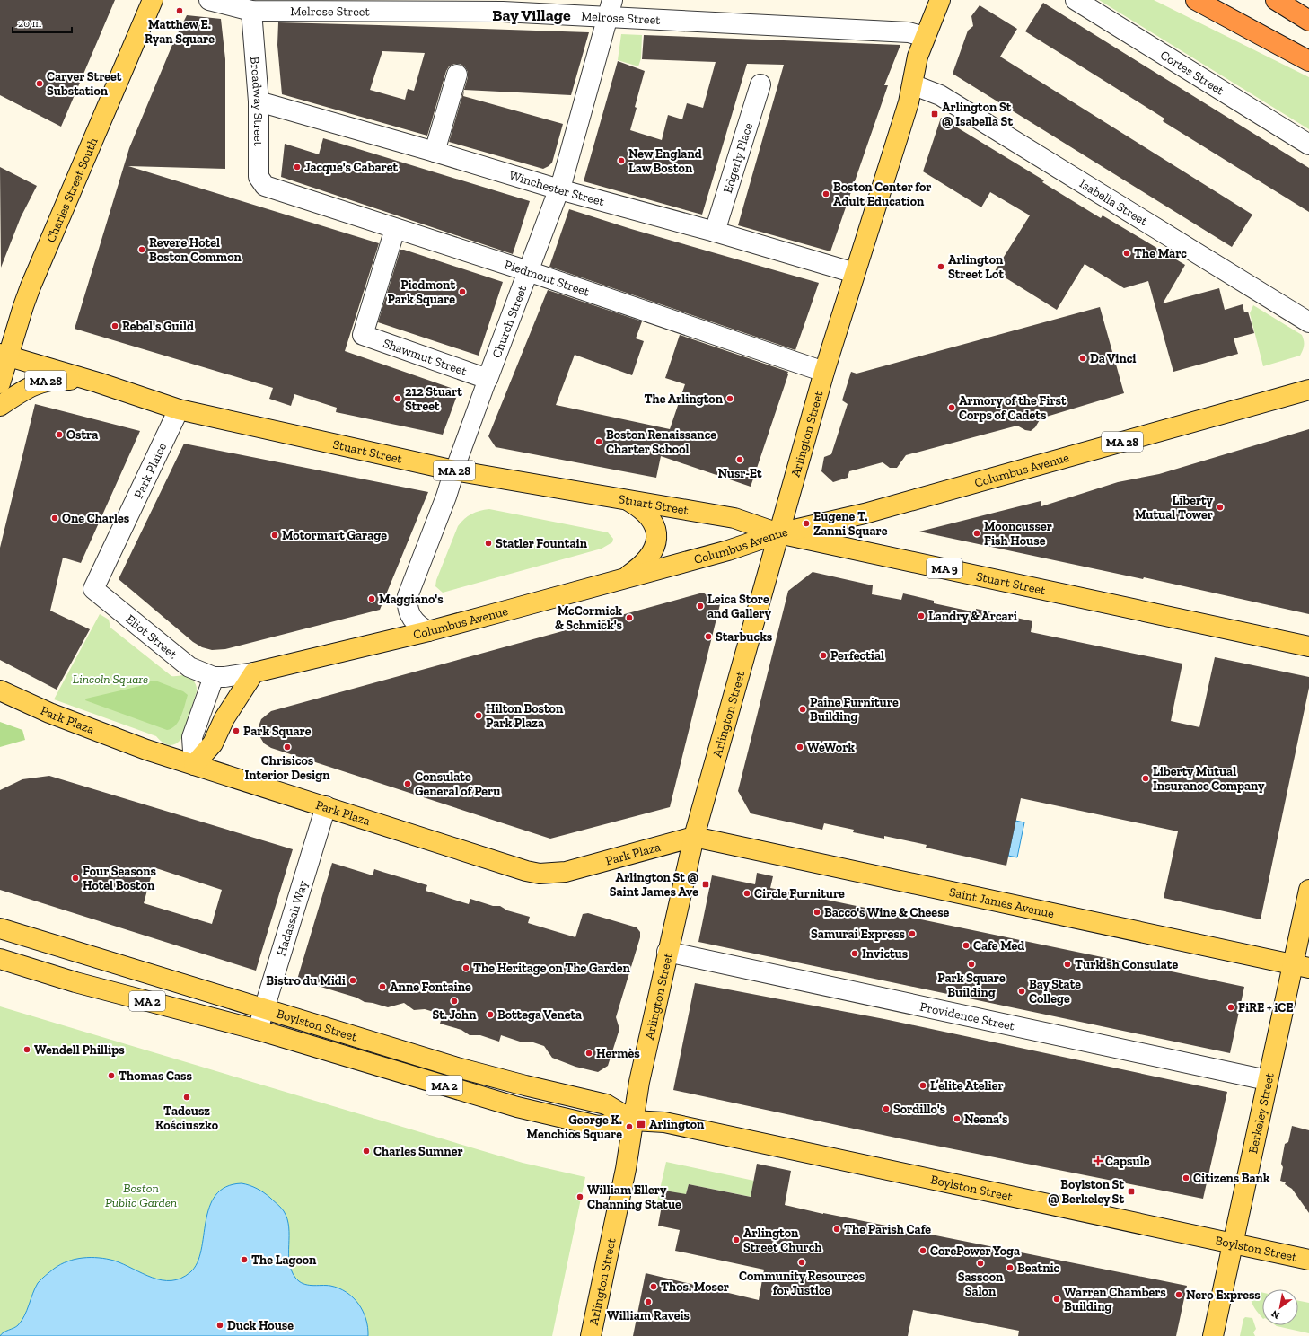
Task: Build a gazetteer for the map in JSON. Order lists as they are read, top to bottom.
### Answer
{
  "streets": {
    "main road": [
      "Charles Street South",
      "MA 28",
      "Arlington Street",
      "Stuart Street",
      "Columbus Avenue",
      "MA 9",
      "Park Plaza",
      "Saint James Avenue",
      "MA 2",
      "Boylston Street",
      "Berkeley Street"
    ],
    "street": [
      "Melrose Street",
      "Cortes Street",
      "Broadway Street",
      "Edgerly Place",
      "Winchester Street",
      "Isabella Street",
      "Piedmont Street",
      "Church Street",
      "Shawmut Street",
      "Park Plaice",
      "Eliot Street",
      "Hadassah Way",
      "Providence Street"
    ]
  },
  "crossings": [
    ["Melrose Street", "Broadway Street"],
    ["Melrose Street", "Church Street"],
    ["Melrose Street", "Arlington Street"],
    ["Broadway Street", "Winchester Street"],
    ["Broadway Street", "Piedmont Street"],
    ["Edgerly Place", "Winchester Street"],
    ["Winchester Street", "Church Street"],
    ["Winchester Street", "Arlington Street"],
    ["Charles Street South", "Stuart Street"],
    ["Isabella Street", "Arlington Street"],
    ["Piedmont Street", "Church Street"],
    ["Piedmont Street", "Shawmut Street"],
    ["Piedmont Street", "Arlington Street"],
    ["Church Street", "Shawmut Street"],
    ["Church Street", "Stuart Street"],
    ["Church Street", "Columbus Avenue"],
    ["MA 28", "Stuart Street"],
    ["Arlington Street", "Stuart Street"],
    ["Arlington Street", "Columbus Avenue"],
    ["Arlington Street", "Park Plaza"],
    ["Arlington Street", "Saint James Avenue"],
    ["Arlington Street", "Providence Street"],
    ["Arlington Street", "Boylston Street"],
    ["Stuart Street", "Park Plaice"],
    ["Stuart Street", "Columbus Avenue"],
    ["Park Plaice", "Eliot Street"],
    ["Columbus Avenue", "Eliot Street"],
    ["Park Plaza", "Saint James Avenue"],
    ["Park Plaza", "Hadassah Way"],
    ["Saint James Avenue", "Berkeley Street"],
    ["Hadassah Way", "Boylston Street"],
    ["Providence Street", "Berkeley Street"],
    ["Boylston Street", "Berkeley Street"]
  ],
  "districts": ["Bay Village"],
  "parks": ["Lincoln Square", "Boston Public Garden"],
  "places": {
    "other": [
      "Matthew E. Ryan Square",
      "Carver Street Substation",
      "New England Law Boston",
      "Jacque's Cabaret",
      "Boston Center for Adult Education",
      "Revere Hotel Boston Common",
      "The Marc",
      "Arlington Street Lot",
      "Piedmont Park Square",
      "Rebel's Guild",
      "Da Vinci",
      "212 Stuart Street",
      "The Arlington",
      "Armory of the First Corps of Cadets",
      "Ostra",
      "Boston Renaissance Charter School",
      "Nusr-Et",
      "Liberty Mutual Tower",
      "One Charles",
      "Eugene T. Zanni Square",
      "Mooncusser Fish House",
      "Motormart Garage",
      "Statler Fountain",
      "Maggiano's",
      "Leica Store and Gallery",
      "Landry & Arcari",
      "McCormick & Schmick's",
      "Starbucks",
      "Perfectial",
      "Paine Furniture Building",
      "Hilton Boston Park Plaza",
      "Park Square",
      "Chrisicos Interior Design",
      "WeWork",
      "Liberty Mutual Insurance Company",
      "Consulate General of Peru",
      "Four Seasons Hotel Boston",
      "Circle Furniture",
      "Bacco's Wine & Cheese",
      "Samurai Express",
      "Cafe Med",
      "Invictus",
      "Park Square Building",
      "Turkish Consulate",
      "The Heritage on The Garden",
      "Bistro du Midi",
      "Anne Fontaine",
      "Bay State College",
      "St. John",
      "FiRE + iCE",
      "Bottega Veneta",
      "Wendell Phillips",
      "Hermès",
      "Thomas Cass",
      "L’elite Atelier",
      "Tadeusz Kościuszko",
      "Sordillo's",
      "Neena's",
      "George K. Menchios Square",
      "Charles Sumner",
      "Citizens Bank",
      "William Ellery Channing Statue",
      "The Parish Cafe",
      "Arlington Street Church",
      "CorePower Yoga",
      "The Lagoon",
      "Community Resources for Justice",
      "Sassoon Salon",
      "Beatnic",
      "Thos. Moser",
      "Nero Express",
      "Warren Chambers Building",
      "William Raveis",
      "Duck House"
    ],
    "transit": [
      "Arlington St @ Isabella St",
      "Arlington St @ Saint James Ave",
      "Arlington",
      "Boylston St @ Berkeley St"
    ],
    "health": ["Capsule"]
  },
  "scale_bar": "20 m",
  "north": "bottom left"
}
